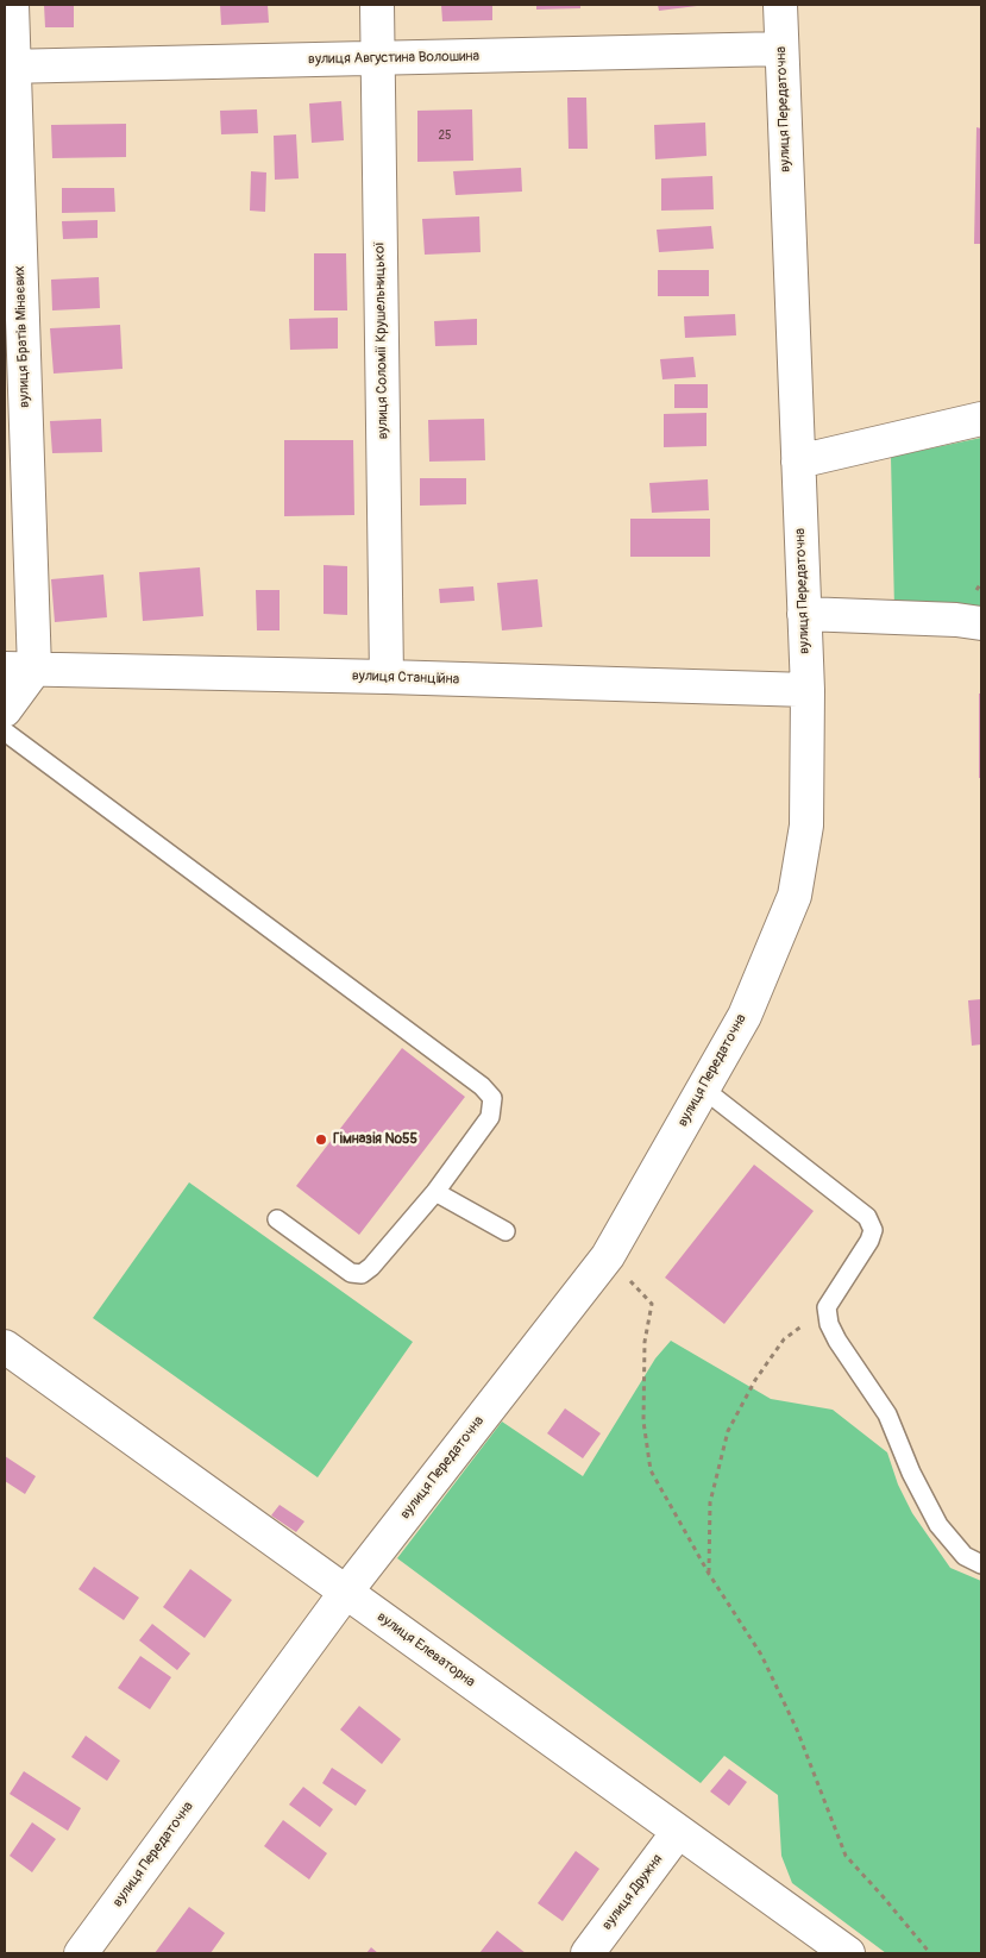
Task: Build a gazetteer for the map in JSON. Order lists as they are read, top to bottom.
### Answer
{
  "streets": {
    "street": [
      "вулиця Августина Волошина",
      "вулиця Передаточна",
      "вулиця Братів Мінаєвих",
      "вулиця Соломії Крушельницької",
      "вулиця Станційна",
      "вулиця Елеваторна",
      "вулиця Дружня"
    ]
  },
  "crossings": [
    ["вулиця Августина Волошина", "вулиця Передаточна"],
    ["вулиця Августина Волошина", "вулиця Братів Мінаєвих"],
    ["вулиця Августина Волошина", "вулиця Соломії Крушельницької"],
    ["вулиця Передаточна", "вулиця Станційна"],
    ["вулиця Передаточна", "вулиця Елеваторна"],
    ["вулиця Братів Мінаєвих", "вулиця Станційна"],
    ["вулиця Соломії Крушельницької", "вулиця Станційна"],
    ["вулиця Елеваторна", "вулиця Дружня"]
  ],
  "places": ["Гімназія №55"],
  "house_numbers": ["25"]
}
